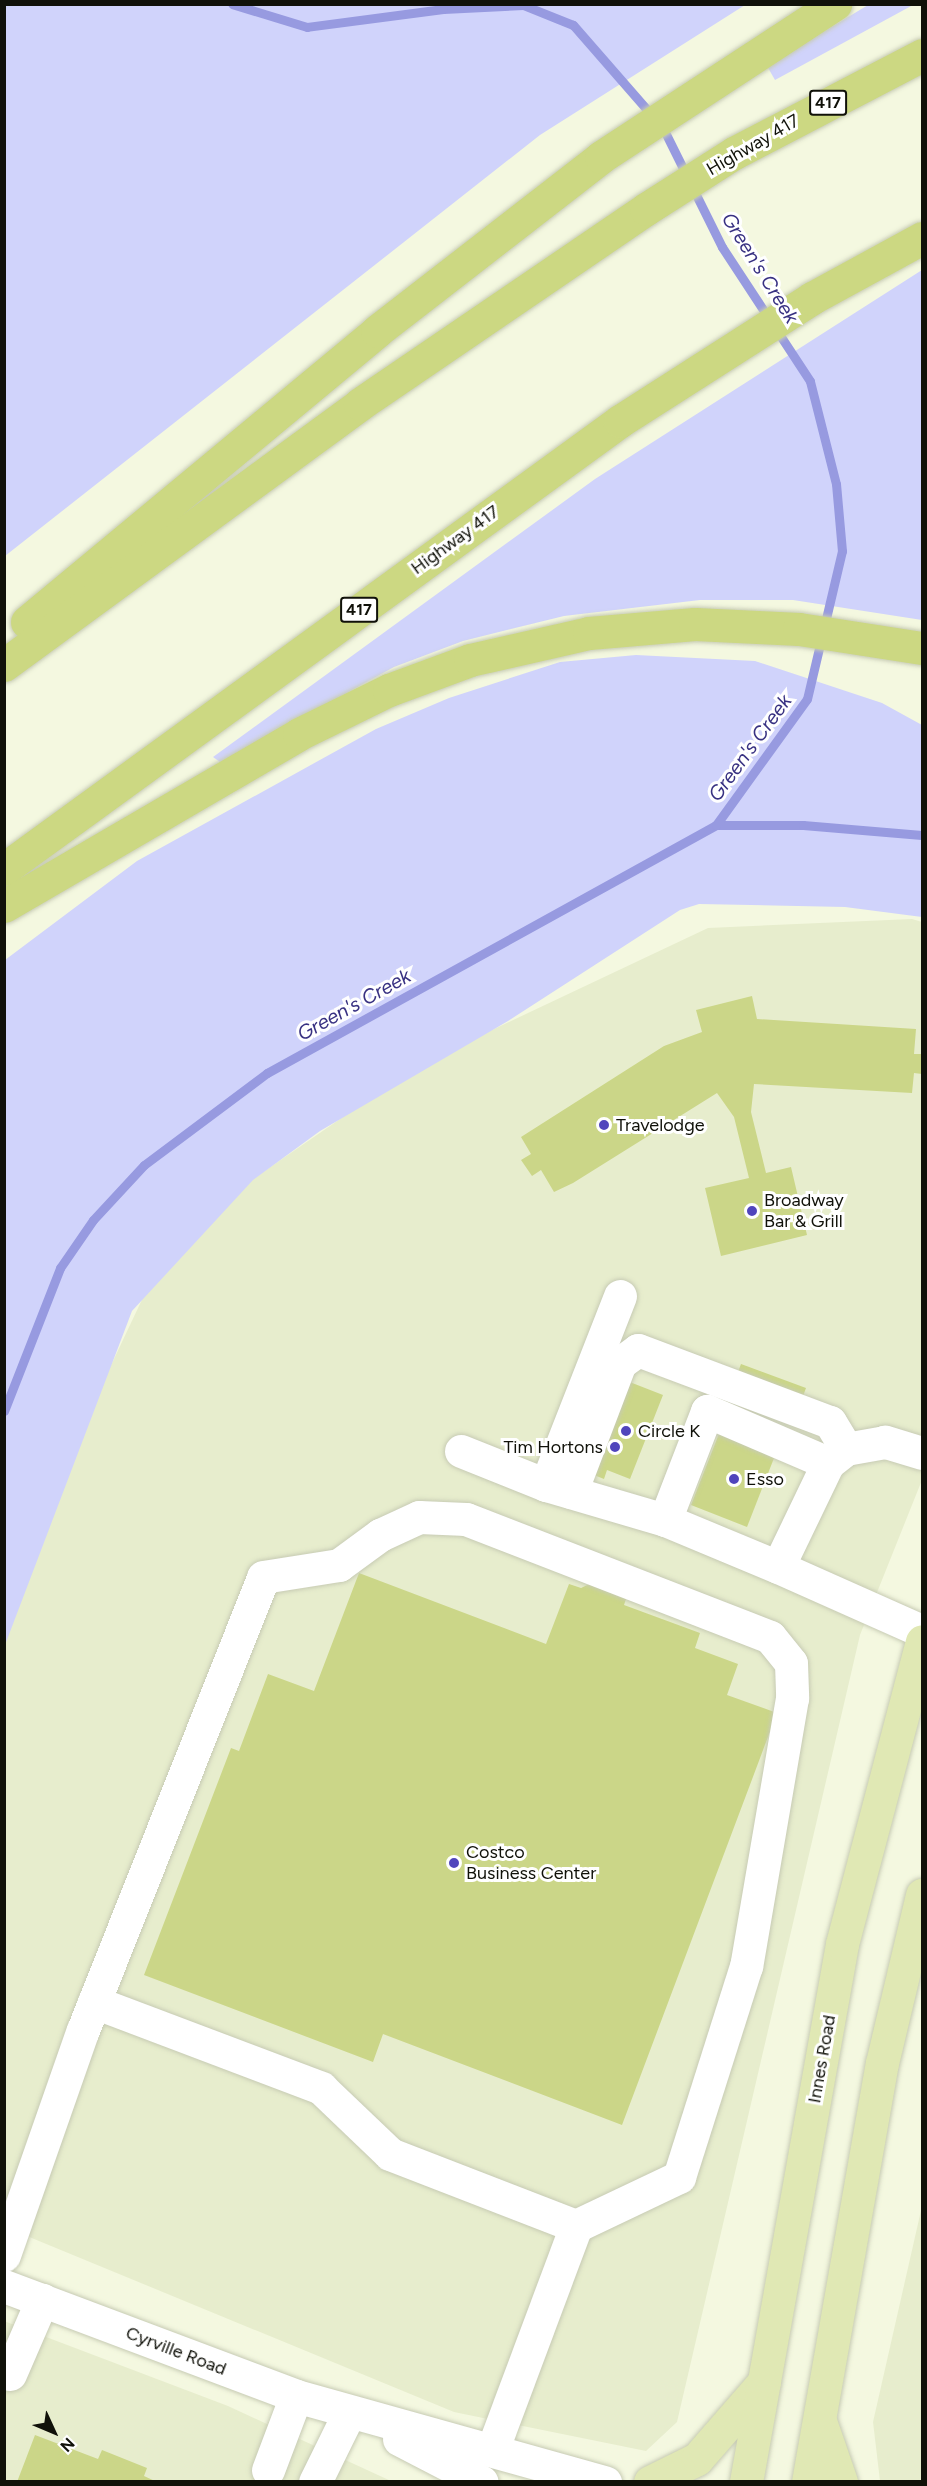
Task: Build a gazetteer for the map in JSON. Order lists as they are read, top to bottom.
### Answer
{
  "streets": {
    "highway": ["417", "Highway 417"],
    "main road": ["Innes Road"],
    "street": ["Cyrville Road"]
  },
  "water": ["Green's Creek"],
  "places": [
    "Travelodge",
    "Broadway Bar & Grill",
    "Circle K",
    "Tim Hortons",
    "Esso",
    "Costco Business Center"
  ],
  "north": "bottom right"
}
